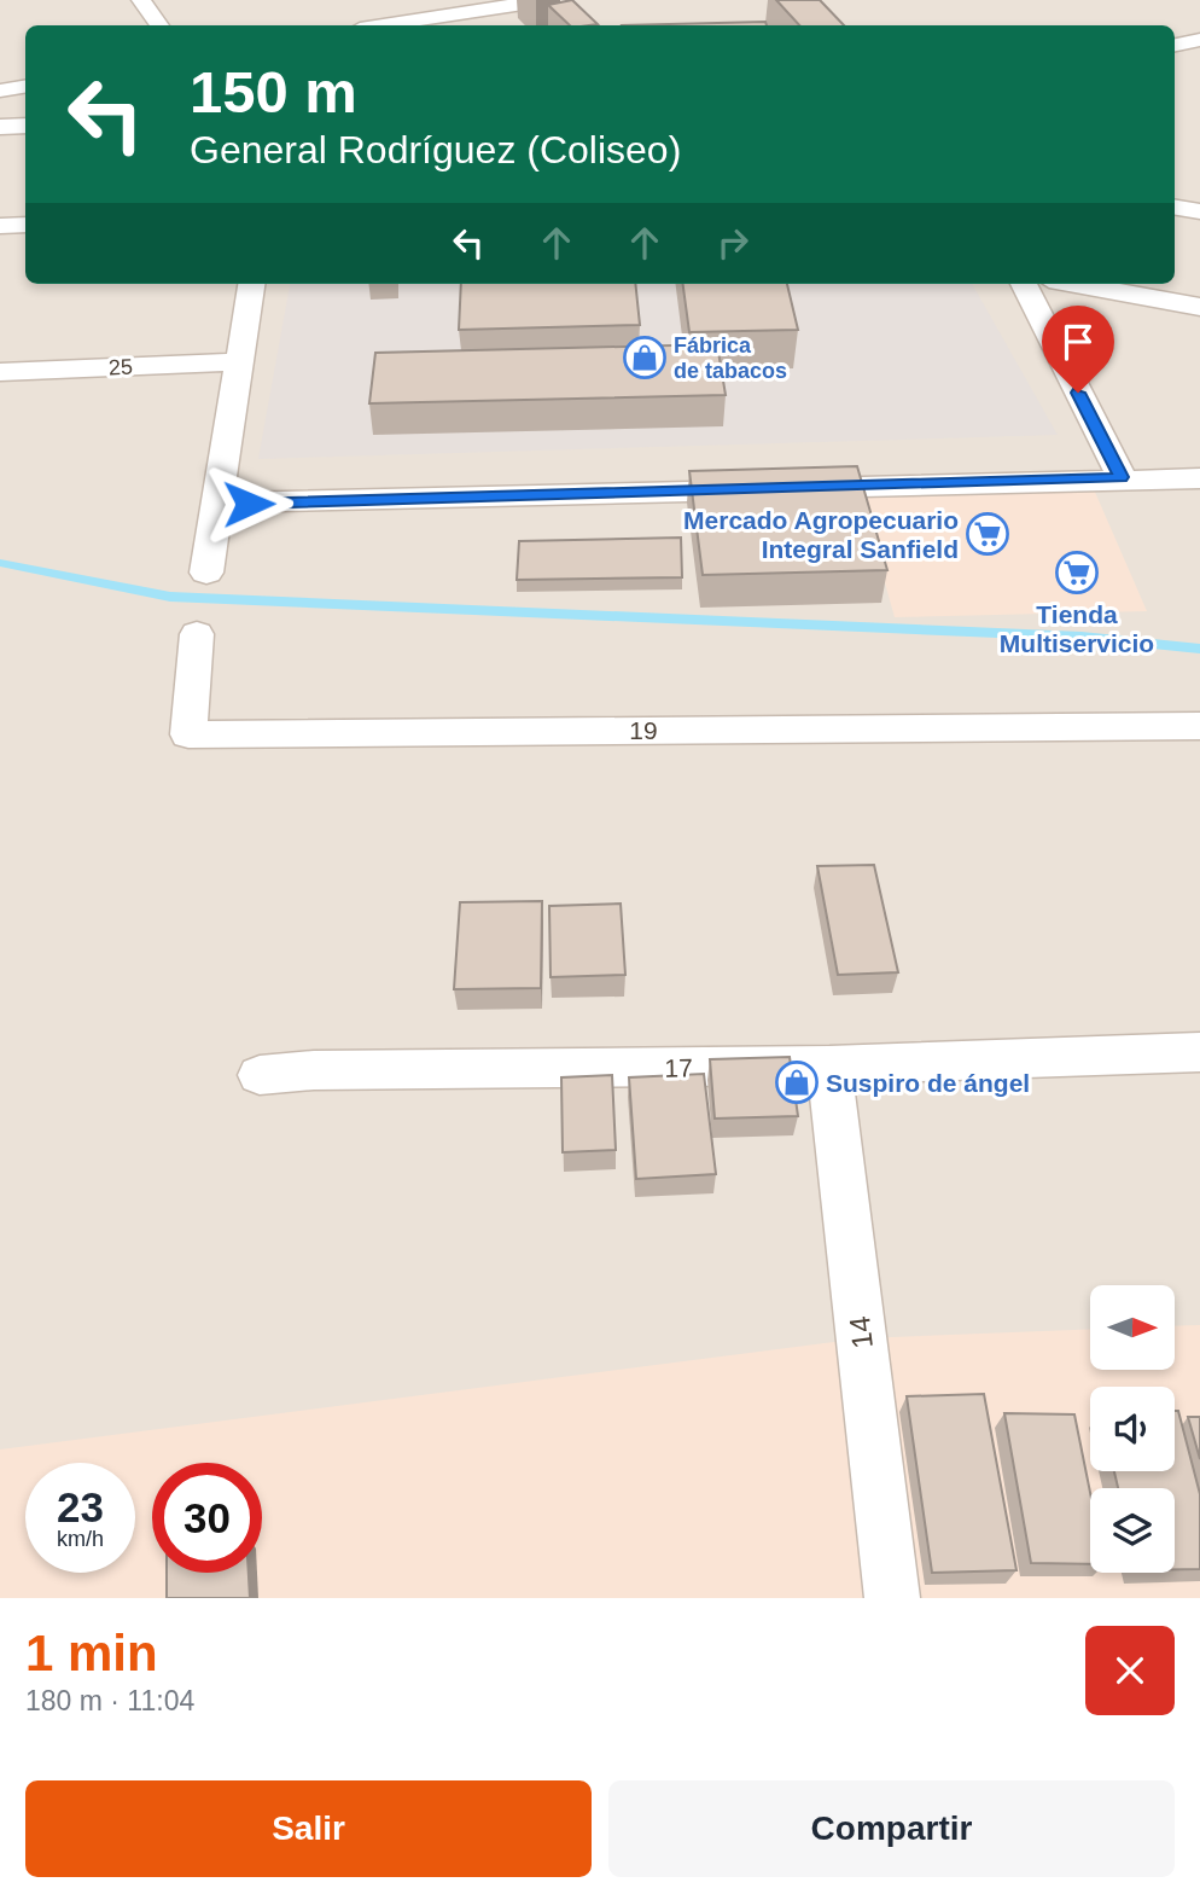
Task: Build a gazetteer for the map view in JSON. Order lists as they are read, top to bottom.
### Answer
{
  "streets": {
    "street": [
      "25",
      "19",
      "17",
      "14"
    ]
  },
  "crossings": [
    ["17", "14"]
  ],
  "places": {
    "shop": ["Fábrica de tabacos", "Suspiro de ángel"],
    "supermarket": ["Mercado Agropecuario Integral Sanfield", "Tienda Multiservicio"]
  },
  "north": "right",
  "page": {
    "turn": ["150 m", "General Rodríguez (Coliseo)"],
    "speed": "23 km/h",
    "limit": "30",
    "heading": ["1 min", "180 m · 11:04"],
    "buttons": ["Salir", "Compartir"]
  }
}
